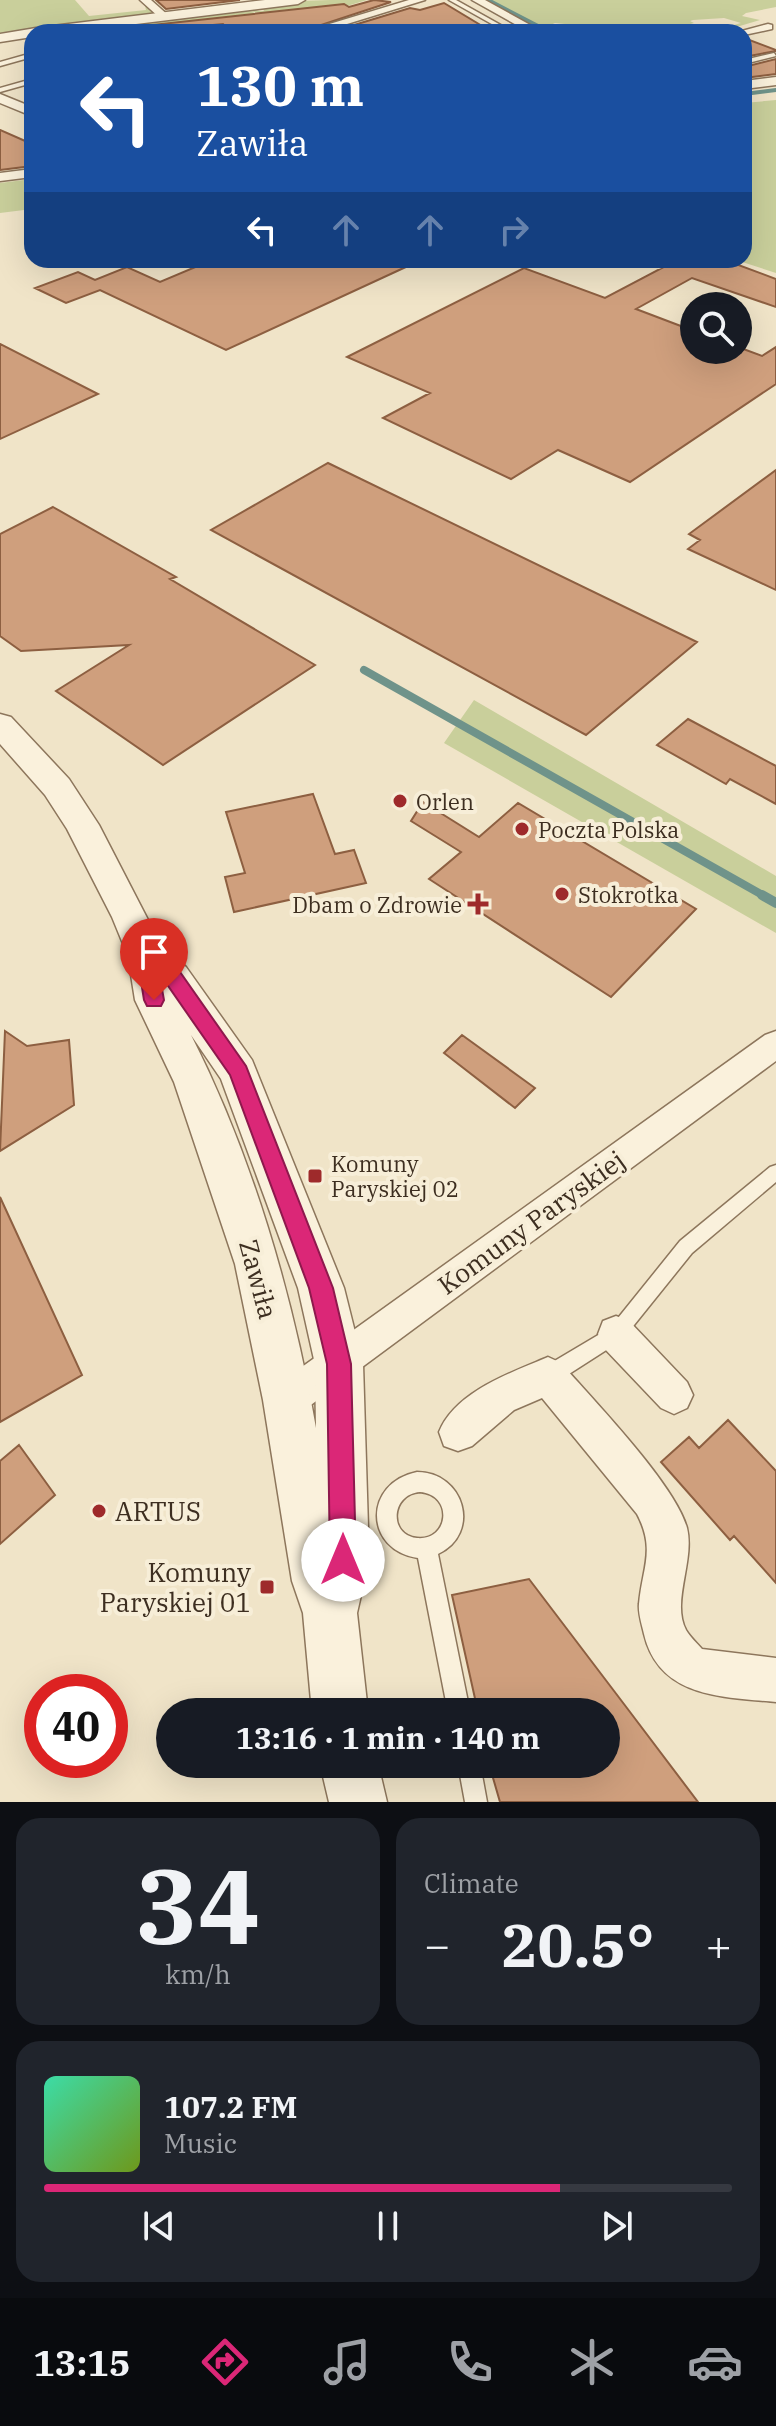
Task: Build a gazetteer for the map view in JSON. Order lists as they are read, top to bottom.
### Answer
{
  "streets": {
    "street": ["Komuny Paryskiej", "Zawiła"]
  },
  "crossings": [
    ["Komuny Paryskiej", "Zawiła"]
  ],
  "places": {
    "other": [
      "Orlen",
      "Poczta Polska",
      "Stokrotka",
      "ARTUS"
    ],
    "health": ["Dbam o Zdrowie"],
    "transit": ["Komuny Paryskiej 02", "Komuny Paryskiej 01"]
  },
  "page": {
    "turn": ["130 m", "Zawiła"],
    "limit": "40",
    "trip": "13:16 · 1 min · 140 m",
    "tile": [
      ["34", "km/h"],
      "Climate"
    ],
    "heat": ["−", "20.5°", "+"],
    "song": ["107.2 FM", "Music"],
    "tabs": "13:15"
  }
}
